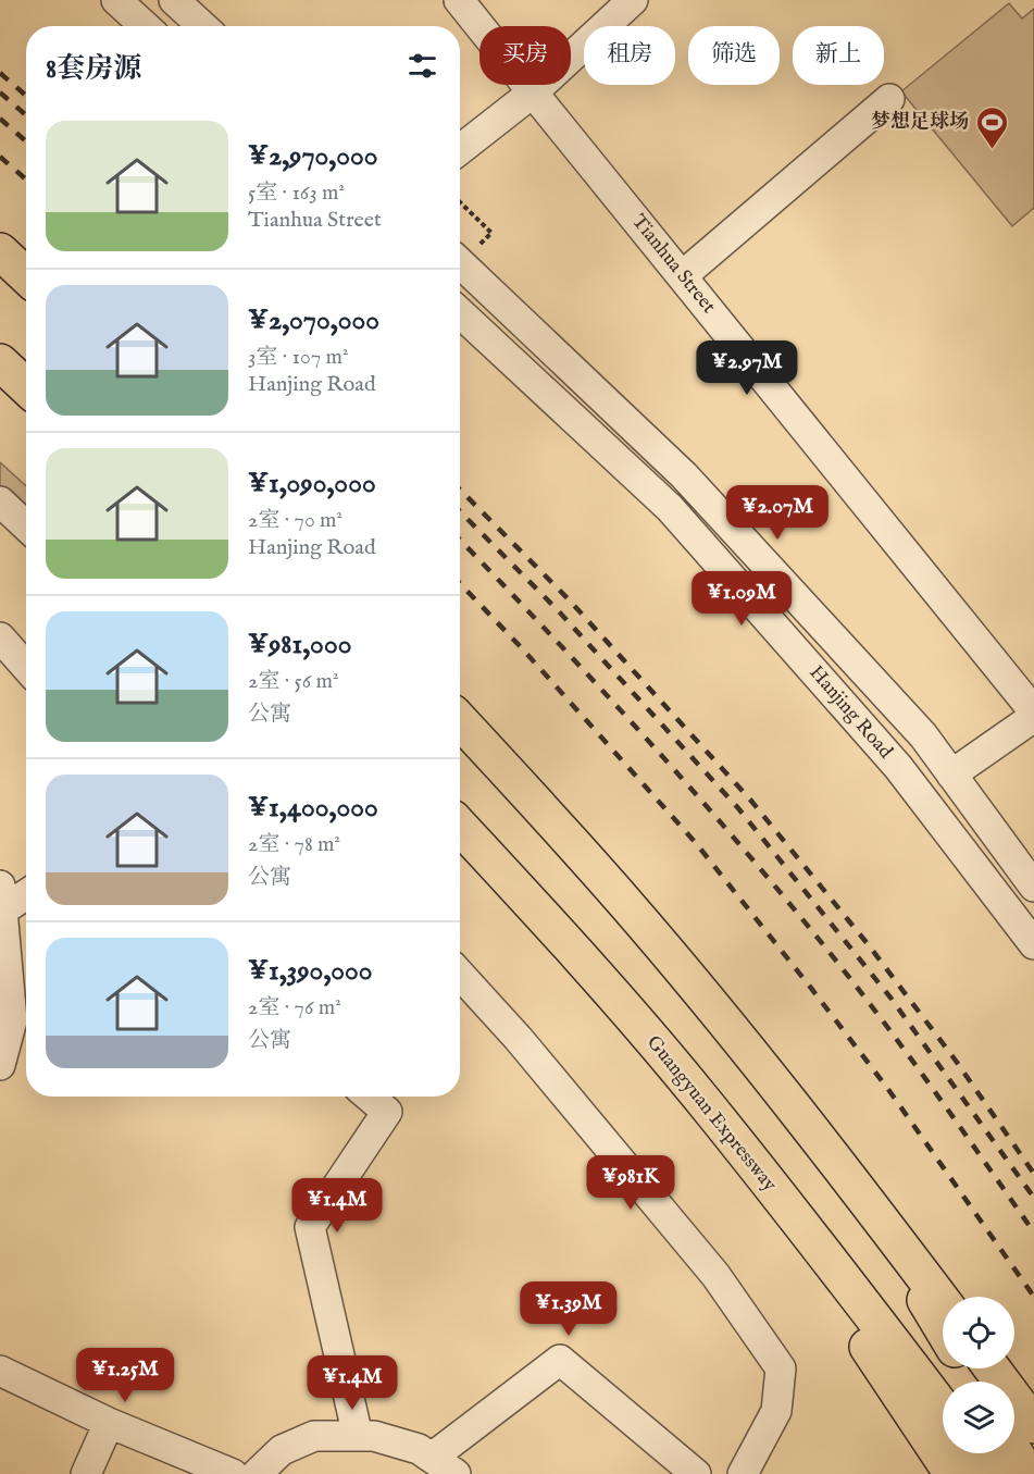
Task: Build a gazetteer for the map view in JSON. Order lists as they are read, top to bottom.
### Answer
{
  "streets": {
    "highway": ["Guangyuan Expressway"],
    "street": ["Tianhua Street", "Hanjing Road"]
  },
  "places": {
    "sports": ["梦想足球场"]
  },
  "page": {
    "chip": [
      "买房",
      "租房",
      "筛选",
      "新上"
    ],
    "heading": "8套房源",
    "list": [
      {
        "name": "¥2,970,000",
        "note": "5室 · 163 m² · Tianhua Street"
      },
      {
        "name": "¥2,070,000",
        "note": "3室 · 107 m² · Hanjing Road"
      },
      {
        "name": "¥1,090,000",
        "note": "2室 · 70 m² · Hanjing Road"
      },
      {
        "name": "¥981,000",
        "note": "2室 · 56 m² · 公寓"
      },
      {
        "name": "¥1,400,000",
        "note": "2室 · 78 m² · 公寓"
      },
      {
        "name": "¥1,390,000",
        "note": "2室 · 76 m² · 公寓"
      }
    ],
    "price": [
      "¥2.97M",
      "¥2.07M",
      "¥1.09M",
      "¥981K",
      "¥1.4M",
      "¥1.39M",
      "¥1.25M",
      "¥1.4M"
    ]
  }
}
